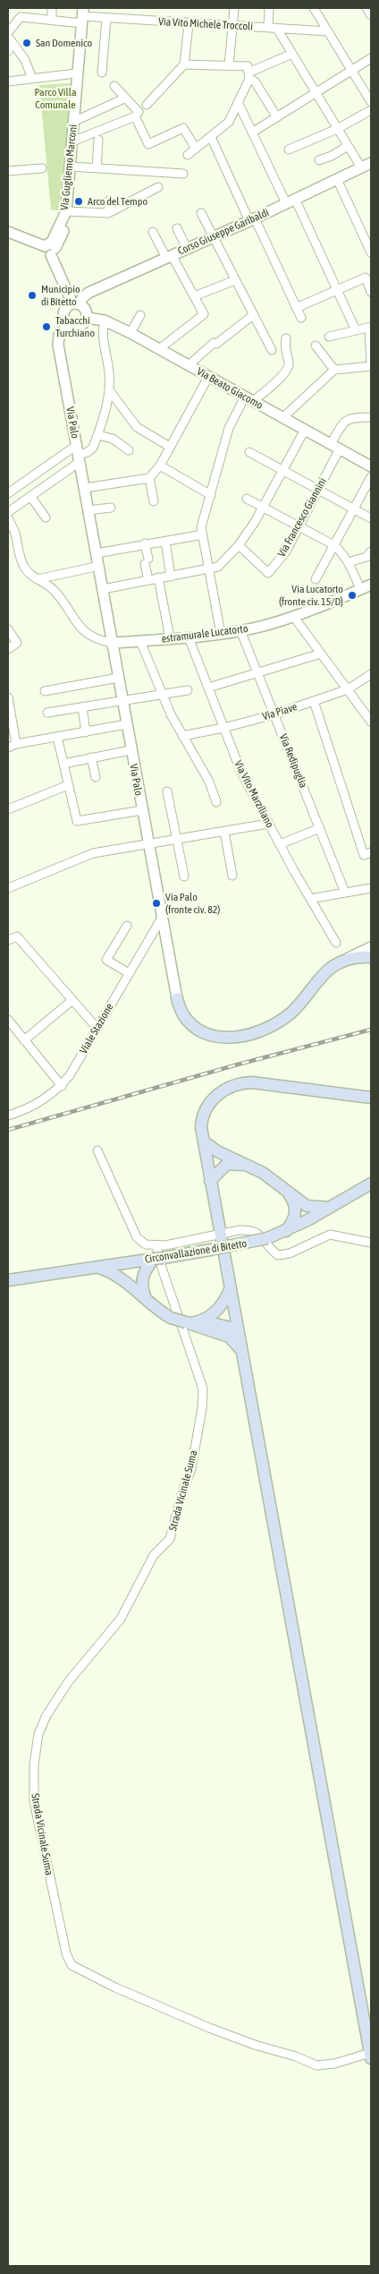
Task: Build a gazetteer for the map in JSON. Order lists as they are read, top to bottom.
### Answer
{
  "streets": {
    "main road": ["Via Palo", "Circonvallazione di Bitetto"],
    "street": [
      "Via Vito Michele Troccoli",
      "Via Gugliemo Marconi",
      "Corso Giuseppe Garibaldi",
      "Via Beato Giacomo",
      "Via Francesco Giannini",
      "estramurale Lucatorto",
      "Via Piave",
      "Via Redipuglia",
      "Via Vito Marziliano",
      "Viale Stazione",
      "Strada Vicinale Suma"
    ]
  },
  "crossings": [
    ["Via Vito Michele Troccoli", "Via Gugliemo Marconi"],
    ["Corso Giuseppe Garibaldi", "Via Beato Giacomo"],
    ["Corso Giuseppe Garibaldi", "Via Palo"],
    ["Via Beato Giacomo", "Via Palo"],
    ["Via Beato Giacomo", "Via Francesco Giannini"],
    ["Via Palo", "estramurale Lucatorto"],
    ["Via Palo", "Viale Stazione"],
    ["estramurale Lucatorto", "Via Redipuglia"],
    ["estramurale Lucatorto", "Via Vito Marziliano"],
    ["Via Piave", "Via Redipuglia"],
    ["Via Piave", "Via Vito Marziliano"]
  ],
  "parks": ["Parco Villa Comunale"],
  "places": [
    "San Domenico",
    "Arco del Tempo",
    "Municipio di Bitetto",
    "Tabacchi Turchiano",
    "Via Lucatorto (fronte civ. 15/D)",
    "Via Palo (fronte civ. 82)"
  ]
}
